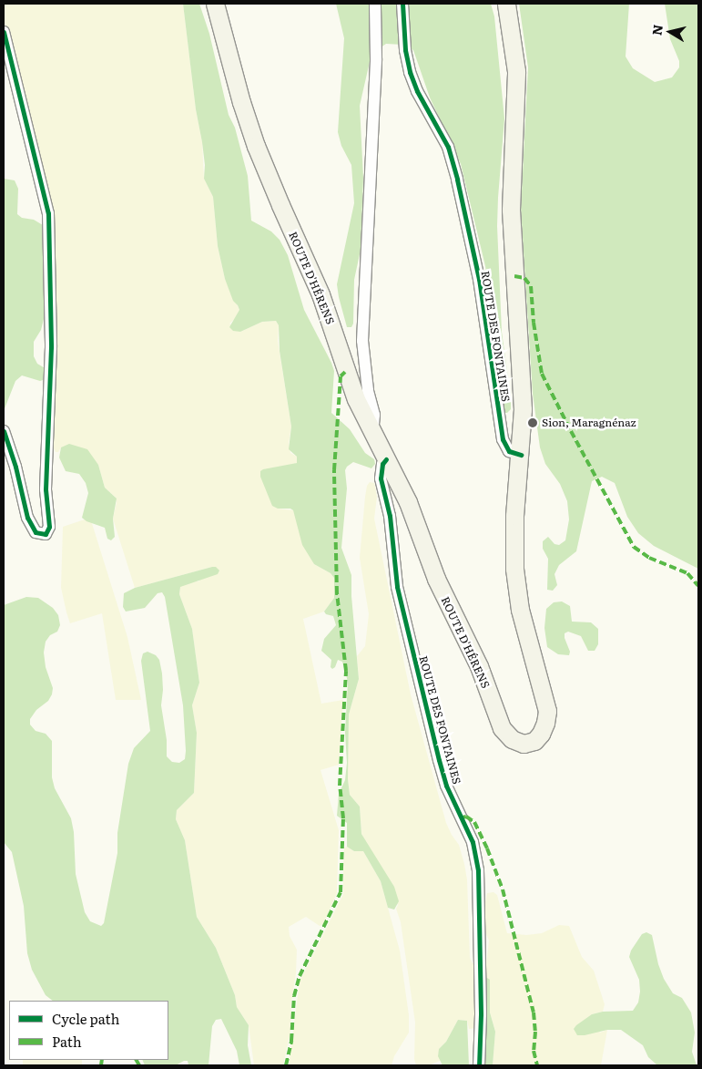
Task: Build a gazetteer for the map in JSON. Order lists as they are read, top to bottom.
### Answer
{
  "streets": {
    "main road": ["ROUTE D'HÉRENS"],
    "street": ["ROUTE DES FONTAINES"]
  },
  "crossings": [
    ["ROUTE D'HÉRENS", "ROUTE DES FONTAINES"]
  ],
  "places": ["Sion, Maragnénaz"],
  "legend": ["Cycle path", "Path"],
  "north": "left"
}
